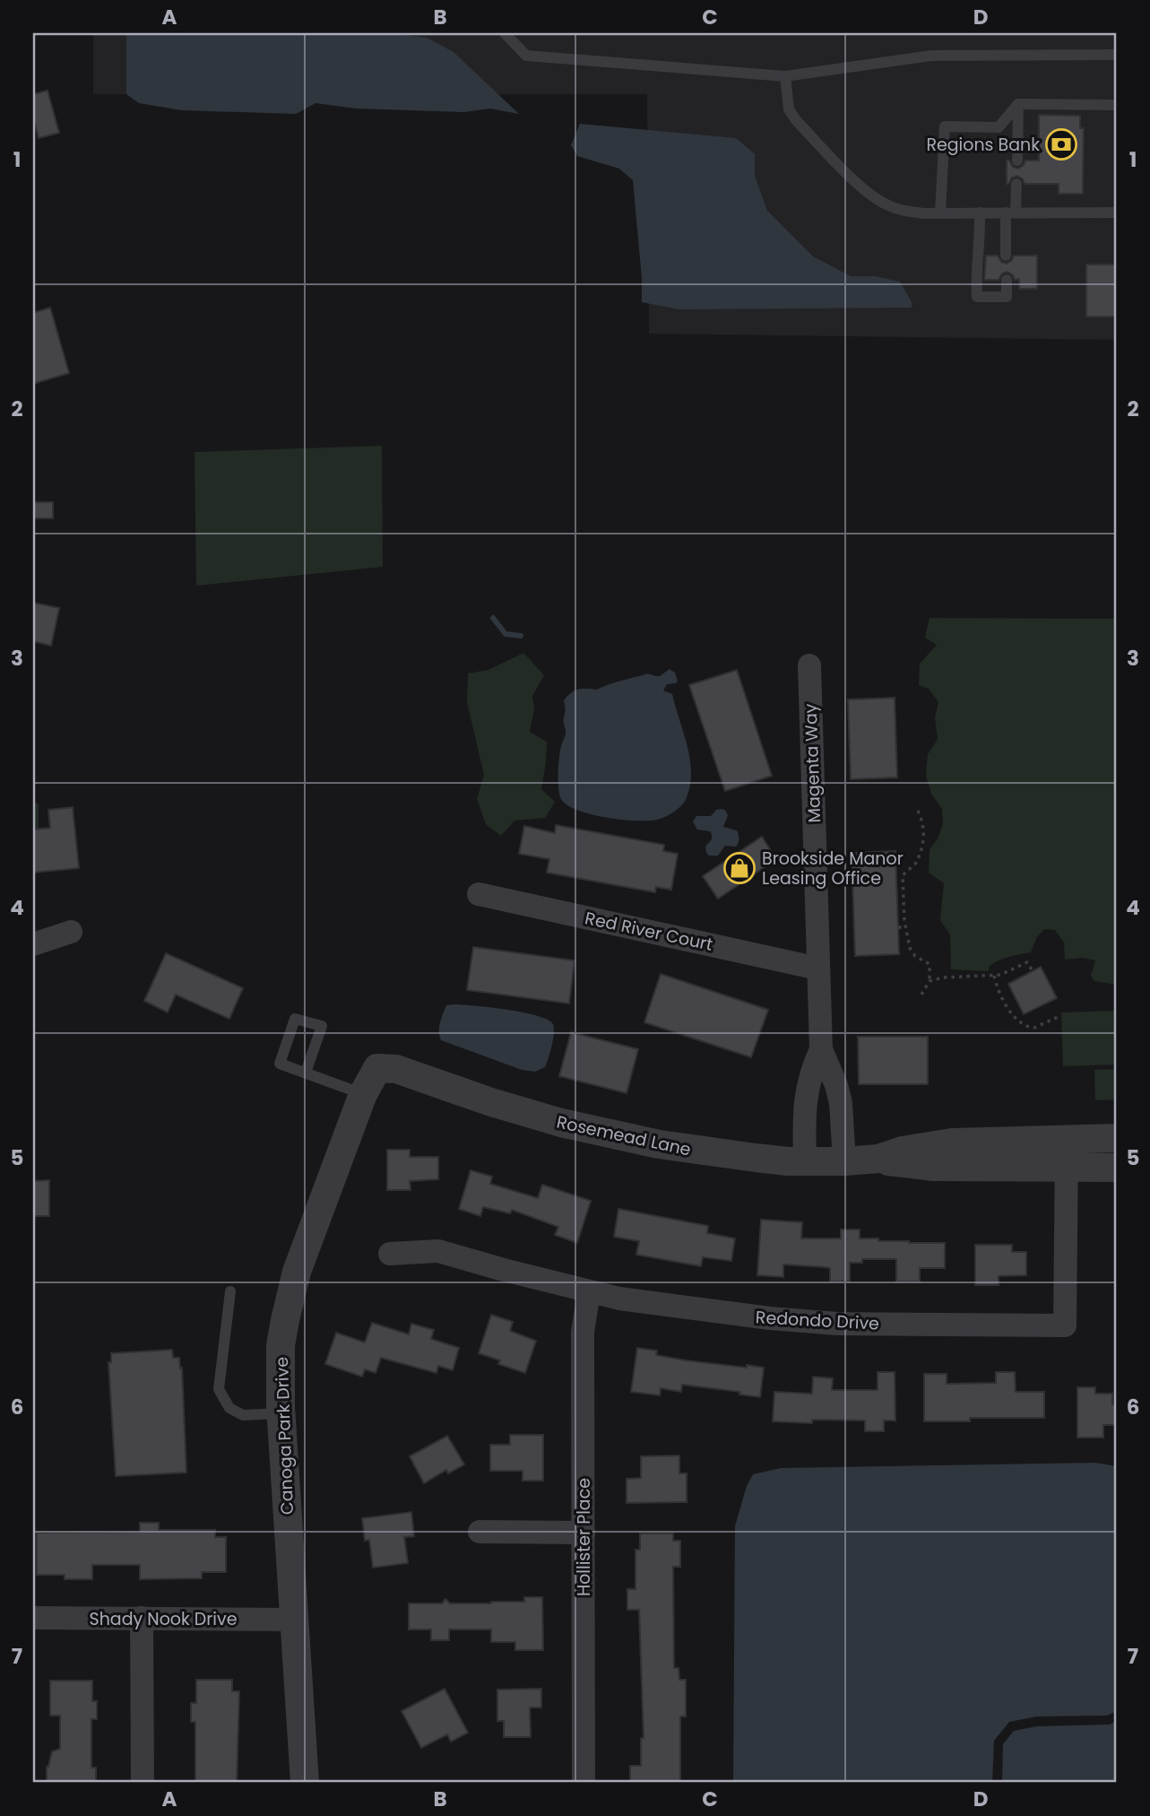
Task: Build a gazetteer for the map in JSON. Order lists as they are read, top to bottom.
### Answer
{
  "streets": {
    "street": [
      "Magenta Way",
      "Red River Court",
      "Rosemead Lane",
      "Redondo Drive",
      "Canoga Park Drive",
      "Hollister Place",
      "Shady Nook Drive"
    ]
  },
  "crossings": [
    ["Magenta Way", "Red River Court"],
    ["Magenta Way", "Rosemead Lane"],
    ["Rosemead Lane", "Redondo Drive"],
    ["Rosemead Lane", "Canoga Park Drive"],
    ["Redondo Drive", "Hollister Place"],
    ["Canoga Park Drive", "Shady Nook Drive"]
  ],
  "places": {
    "bank": ["Regions Bank"],
    "shop": ["Brookside Manor Leasing Office"]
  },
  "grid": {
    "columns": [
      "A",
      "B",
      "C",
      "D"
    ],
    "rows": [
      "1",
      "2",
      "3",
      "4",
      "5",
      "6",
      "7"
    ]
  }
}
